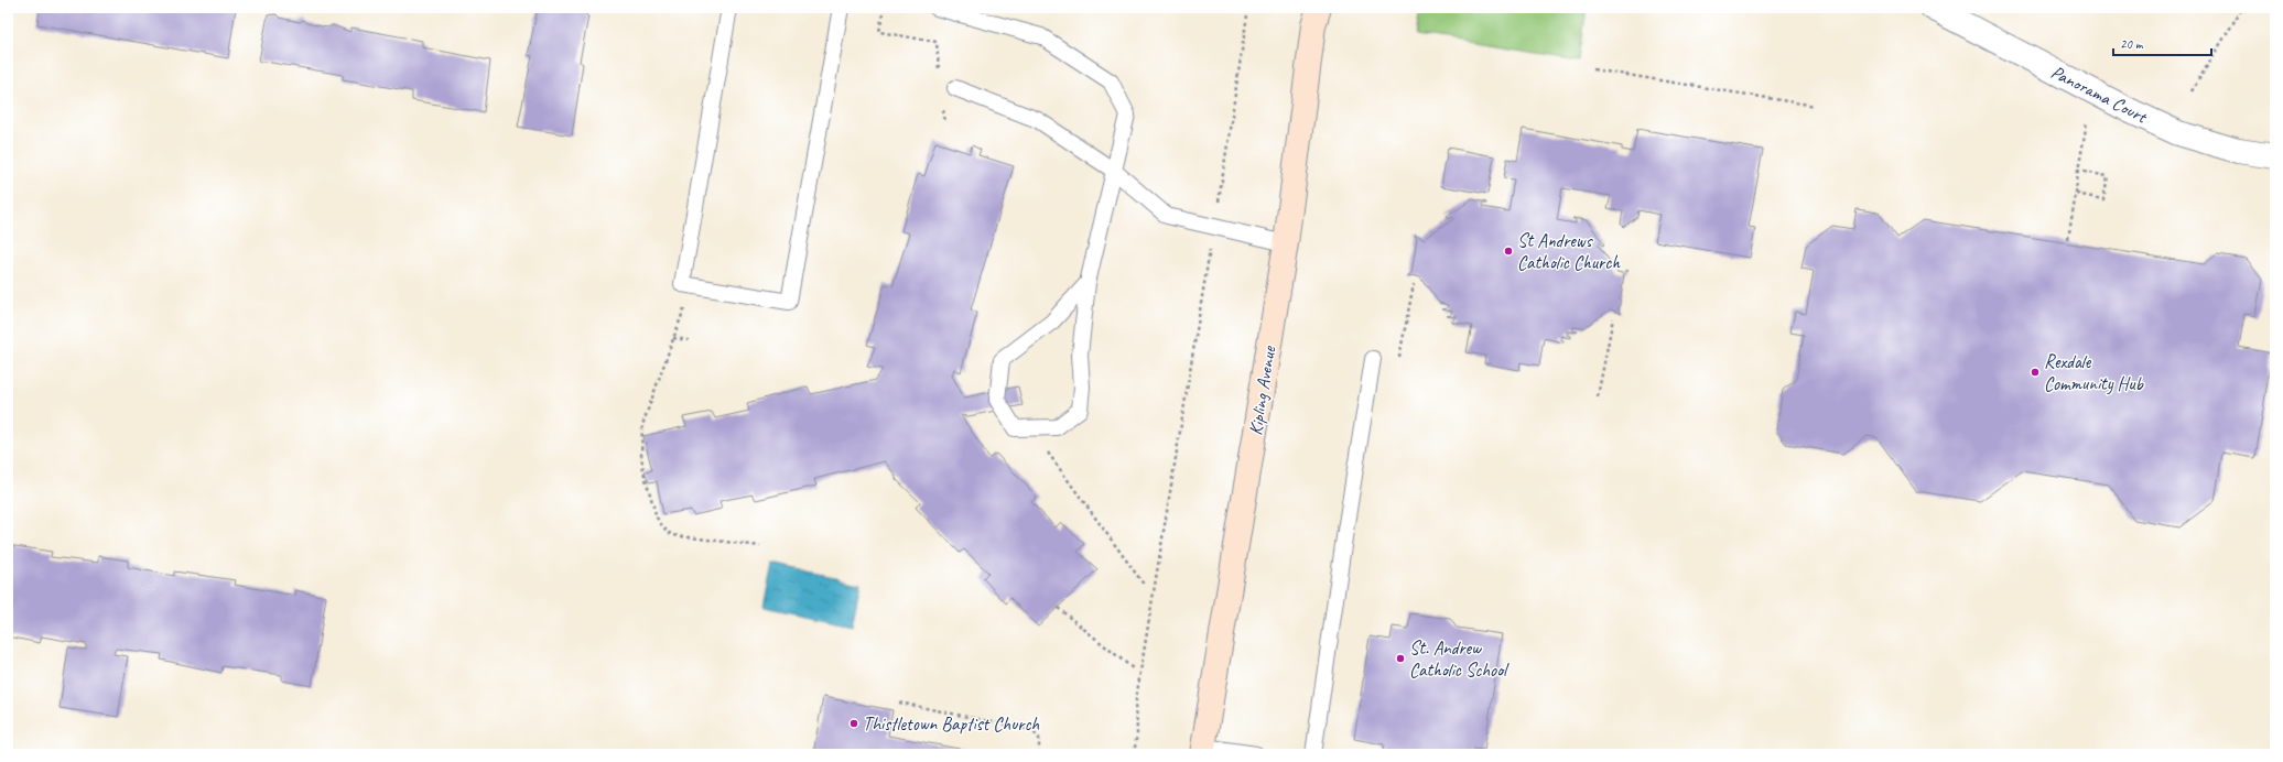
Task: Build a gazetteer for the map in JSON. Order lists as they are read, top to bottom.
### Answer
{
  "streets": {
    "main road": ["Kipling Avenue"],
    "street": ["Panorama Court"]
  },
  "places": [
    "St Andrews Catholic Church",
    "Rexdale Community Hub",
    "St. Andrew Catholic School",
    "Thistletown Baptist Church"
  ],
  "scale_bar": "20 m"
}
